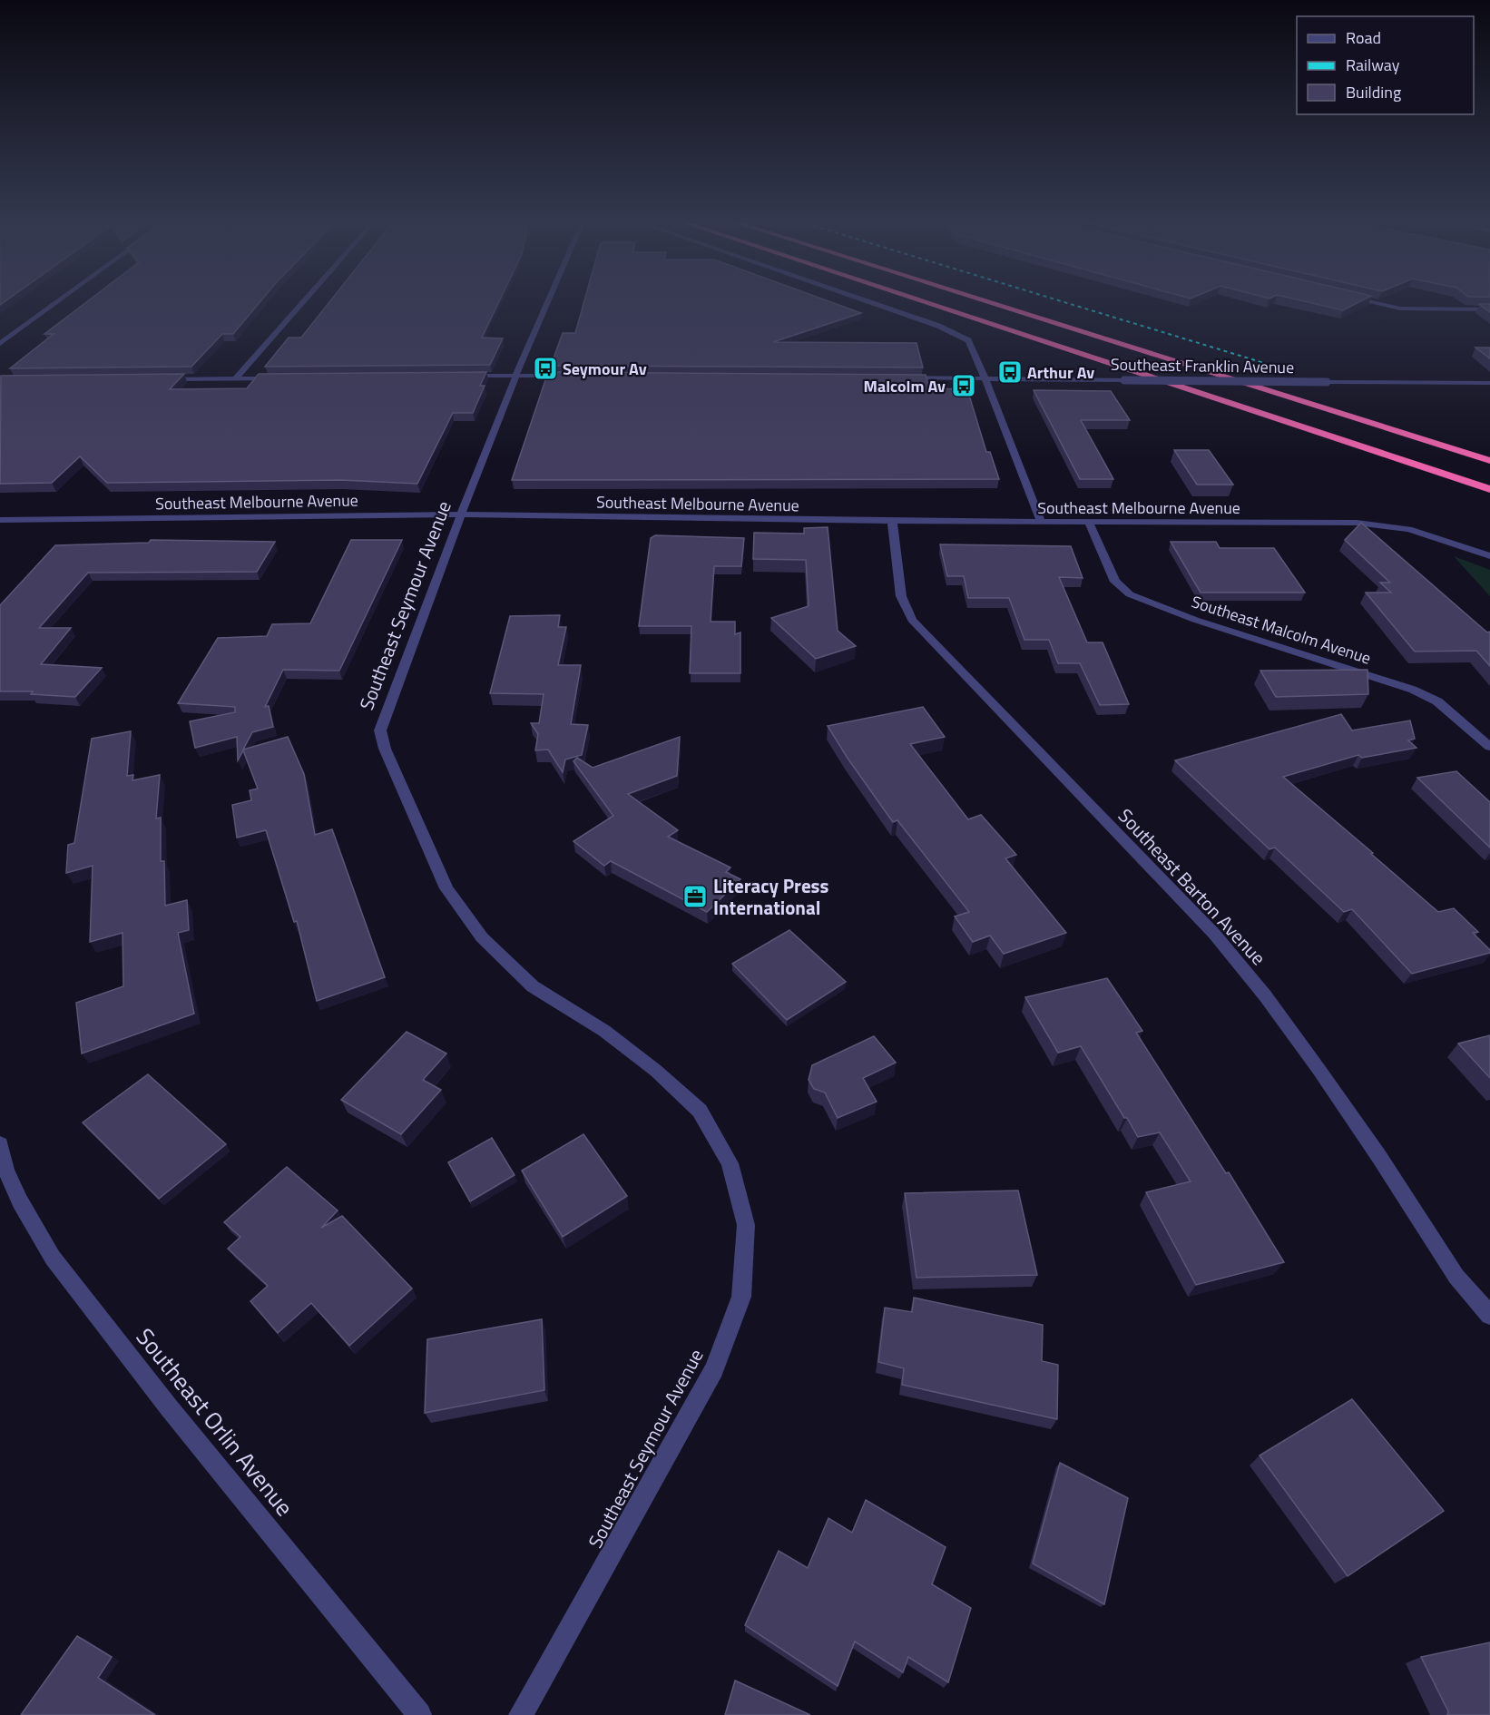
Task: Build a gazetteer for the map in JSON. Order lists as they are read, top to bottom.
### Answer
{
  "streets": {
    "street": [
      "Southeast Franklin Avenue",
      "Southeast Melbourne Avenue",
      "Southeast Seymour Avenue",
      "Southeast Malcolm Avenue",
      "Southeast Barton Avenue",
      "Southeast Orlin Avenue"
    ]
  },
  "crossings": [
    ["Southeast Melbourne Avenue", "Southeast Seymour Avenue"],
    ["Southeast Melbourne Avenue", "Southeast Malcolm Avenue"],
    ["Southeast Melbourne Avenue", "Southeast Barton Avenue"]
  ],
  "places": {
    "bus stop": ["Seymour Av", "Arthur Av", "Malcolm Av"],
    "office": ["Literacy Press International"]
  },
  "legend": ["Road", "Railway", "Building"]
}
